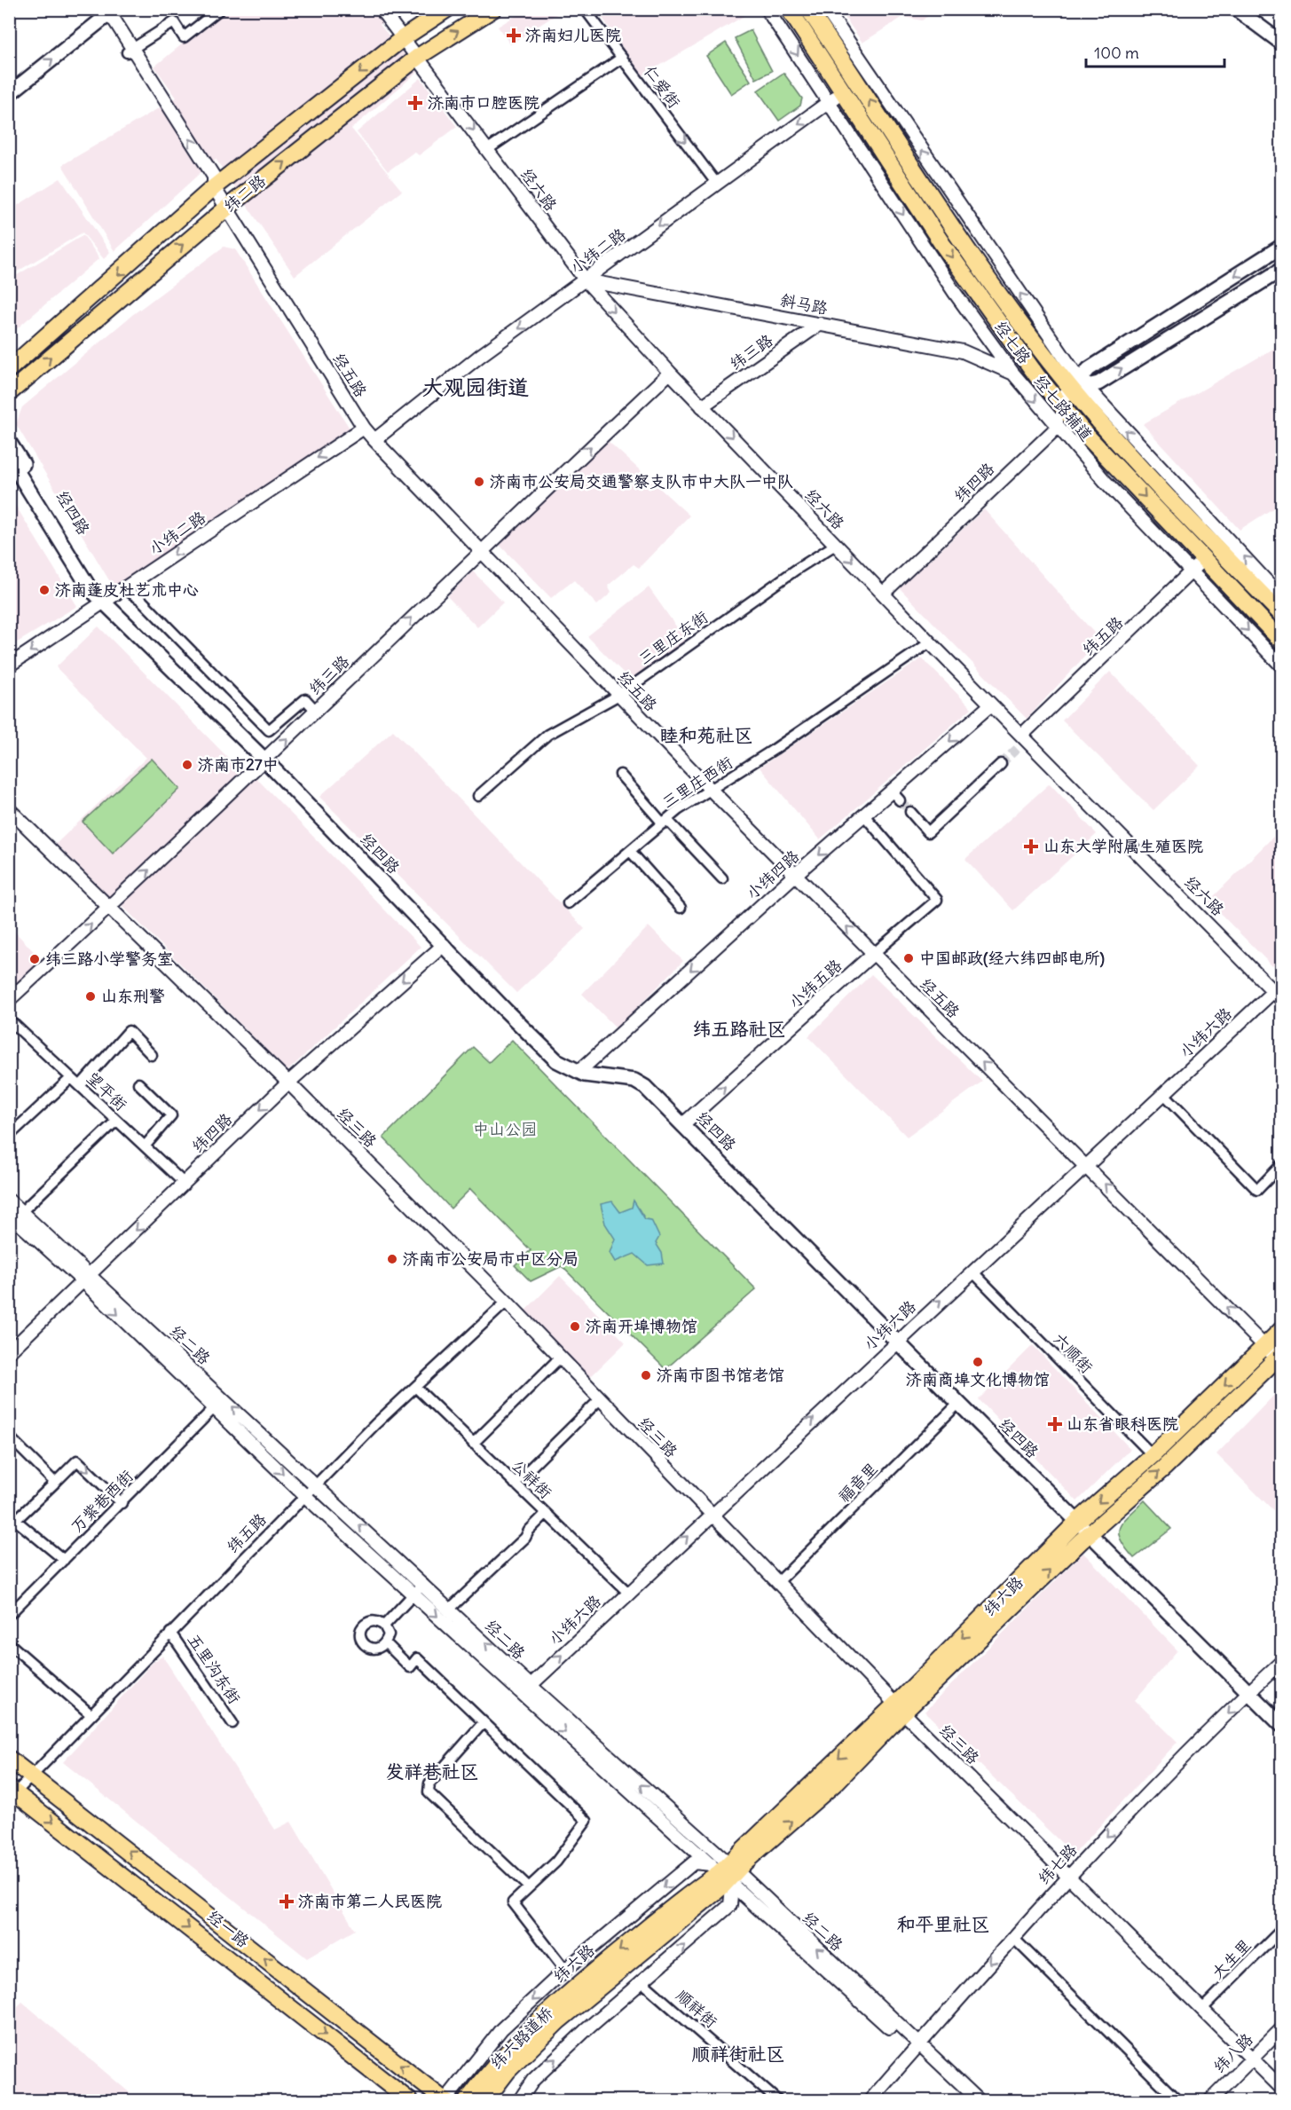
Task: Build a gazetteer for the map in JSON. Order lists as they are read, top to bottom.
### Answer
{
  "streets": {
    "main road": [
      "纬二路",
      "经七路",
      "经四路",
      "纬六路",
      "经一路",
      "纬六路道桥"
    ],
    "street": [
      "仁爱街",
      "经六路",
      "小纬二路",
      "斜马路",
      "纬三路",
      "经五路",
      "经七路辅道",
      "纬四路",
      "纬五路",
      "三里庄东街",
      "三里庄西街",
      "小纬四路",
      "小纬五路",
      "小纬六路",
      "望平街",
      "经三路",
      "经二路",
      "六顺街",
      "公祥街",
      "福音里",
      "万紫巷西街",
      "五里沟东街",
      "纬七路",
      "大生里",
      "顺祥街",
      "纬八路"
    ]
  },
  "crossings": [
    ["仁爱街", "小纬二路"],
    ["经六路", "纬二路"],
    ["经六路", "小纬二路"],
    ["经六路", "斜马路"],
    ["经六路", "纬三路"],
    ["经六路", "纬四路"],
    ["经六路", "纬五路"],
    ["经六路", "三里庄东街"],
    ["经六路", "三里庄西街"],
    ["经六路", "小纬四路"],
    ["经六路", "小纬六路"],
    ["纬二路", "经五路"],
    ["小纬二路", "斜马路"],
    ["小纬二路", "经七路"],
    ["小纬二路", "经五路"],
    ["小纬二路", "经七路辅道"],
    ["小纬二路", "经四路"],
    ["斜马路", "纬三路"],
    ["斜马路", "经七路辅道"],
    ["经七路", "经七路辅道"],
    ["经七路", "纬五路"],
    ["纬三路", "经五路"],
    ["纬三路", "经四路"],
    ["纬三路", "经三路"],
    ["经五路", "三里庄东街"],
    ["经五路", "三里庄西街"],
    ["经五路", "小纬四路"],
    ["经五路", "小纬五路"],
    ["经五路", "小纬六路"],
    ["经五路", "纬六路"],
    ["经七路辅道", "纬四路"],
    ["经七路辅道", "纬五路"],
    ["纬四路", "经四路"],
    ["纬四路", "望平街"],
    ["纬四路", "经三路"],
    ["纬四路", "经二路"],
    ["经四路", "小纬四路"],
    ["经四路", "小纬五路"],
    ["经四路", "小纬六路"],
    ["经四路", "福音里"],
    ["经四路", "纬六路"],
    ["经四路", "纬七路"],
    ["纬五路", "经三路"],
    ["纬五路", "经二路"],
    ["纬五路", "公祥街"],
    ["纬五路", "五里沟东街"],
    ["纬五路", "经一路"],
    ["小纬六路", "经三路"],
    ["小纬六路", "经二路"],
    ["小纬六路", "六顺街"],
    ["小纬六路", "公祥街"],
    ["经三路", "福音里"],
    ["经三路", "纬六路"],
    ["经三路", "纬七路"],
    ["经三路", "大生里"],
    ["经三路", "纬八路"],
    ["经二路", "万紫巷西街"],
    ["经二路", "纬六路"],
    ["经二路", "纬七路"],
    ["经二路", "纬六路道桥"],
    ["六顺街", "纬六路"],
    ["纬六路", "经一路"],
    ["纬六路", "纬六路道桥"]
  ],
  "one_way": [
    "仁爱街",
    "经六路",
    "小纬二路",
    "纬三路",
    "经五路",
    "纬四路",
    "小纬四路",
    "小纬五路",
    "小纬六路",
    "纬七路"
  ],
  "districts": [
    "大观园街道",
    "睦和苑社区",
    "纬五路社区",
    "发祥巷社区",
    "和平里社区",
    "顺祥街社区"
  ],
  "parks": ["中山公园"],
  "places": {
    "health": [
      "济南妇儿医院",
      "济南市口腔医院",
      "山东大学附属生殖医院",
      "山东省眼科医院",
      "济南市第二人民医院"
    ],
    "other": [
      "济南市公安局交通警察支队市中大队一中队",
      "济南蓬皮杜艺术中心",
      "济南市27中",
      "中国邮政(经六纬四邮电所)",
      "纬三路小学警务室",
      "山东刑警",
      "济南市公安局市中区分局",
      "济南开埠博物馆",
      "济南商埠文化博物馆",
      "济南市图书馆老馆"
    ]
  },
  "scale_bar": "100 m"
}
